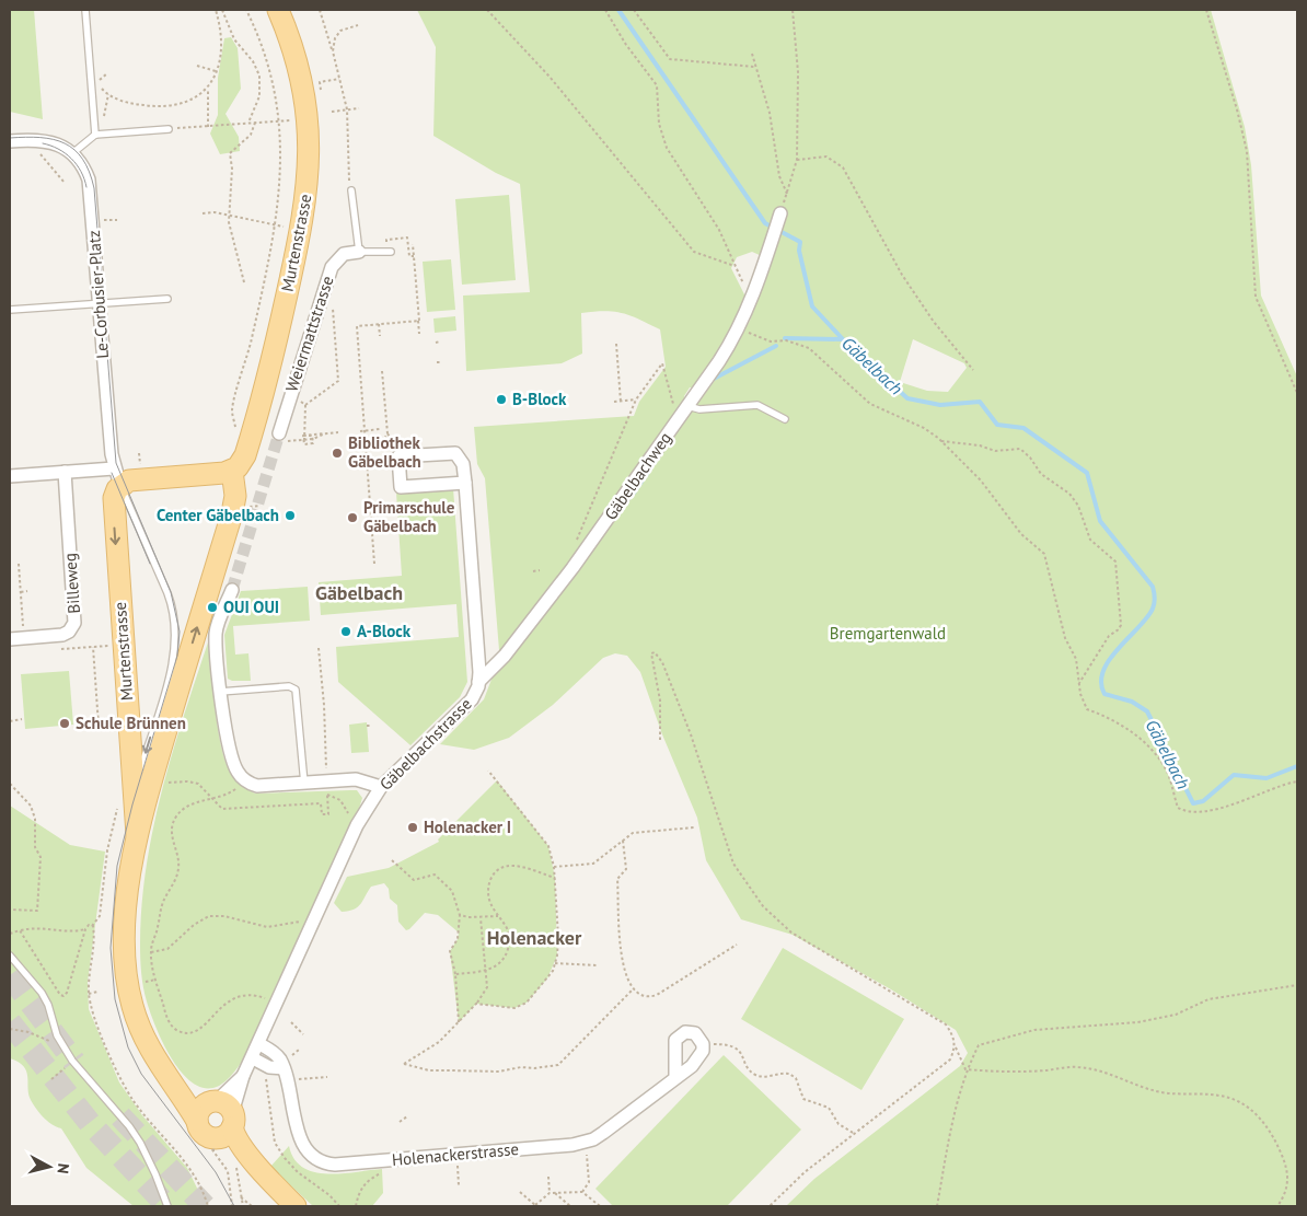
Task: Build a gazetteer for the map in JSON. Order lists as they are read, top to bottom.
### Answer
{
  "streets": {
    "main road": ["Murtenstrasse"],
    "street": [
      "Le-Corbusier-Platz",
      "Weiermattstrasse",
      "Gäbelbachweg",
      "Billeweg",
      "Gäbelbachstrasse",
      "Holenackerstrasse"
    ]
  },
  "crossings": [
    ["Murtenstrasse", "Le-Corbusier-Platz"],
    ["Murtenstrasse", "Gäbelbachstrasse"],
    ["Gäbelbachweg", "Gäbelbachstrasse"],
    ["Gäbelbachstrasse", "Holenackerstrasse"]
  ],
  "districts": ["Gäbelbach", "Holenacker"],
  "water": ["Gäbelbach"],
  "parks": ["Bremgartenwald"],
  "places": [
    "B-Block",
    "Bibliothek Gäbelbach",
    "Center Gäbelbach",
    "Primarschule Gäbelbach",
    "OUI OUI",
    "A-Block",
    "Schule Brünnen",
    "Holenacker I"
  ],
  "north": "right"
}
